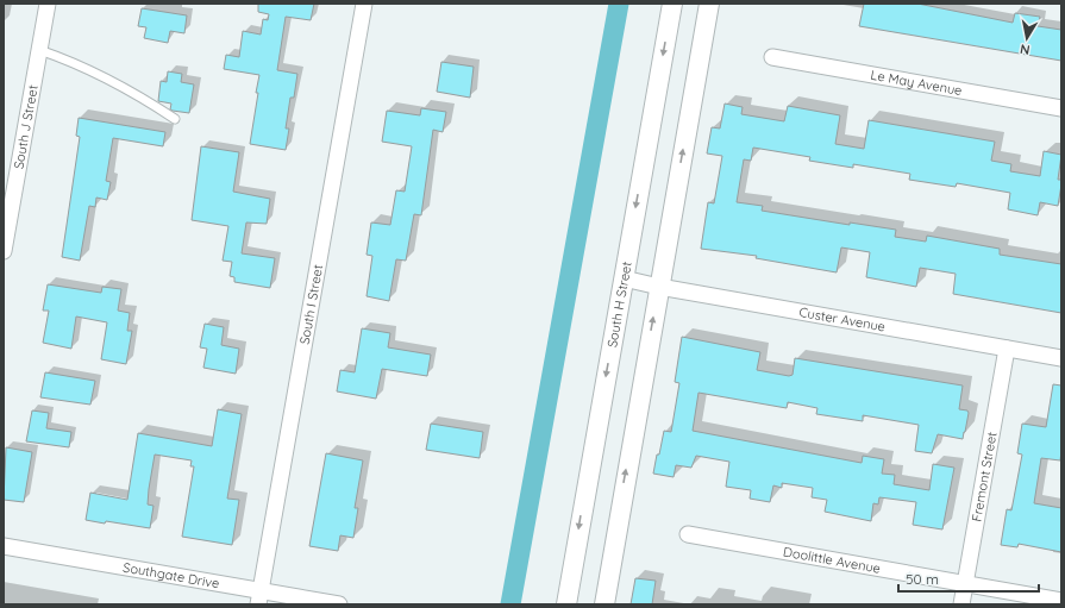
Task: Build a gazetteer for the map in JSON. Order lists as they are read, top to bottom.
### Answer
{
  "streets": {
    "street": [
      "Le May Avenue",
      "South J Street",
      "South I Street",
      "South H Street",
      "Custer Avenue",
      "Fremont Street",
      "Doolittle Avenue",
      "Southgate Drive"
    ]
  },
  "crossings": [
    ["South I Street", "Southgate Drive"],
    ["South H Street", "Custer Avenue"],
    ["Custer Avenue", "Fremont Street"],
    ["Fremont Street", "Doolittle Avenue"]
  ],
  "scale_bar": "50 m",
  "north": "bottom"
}
